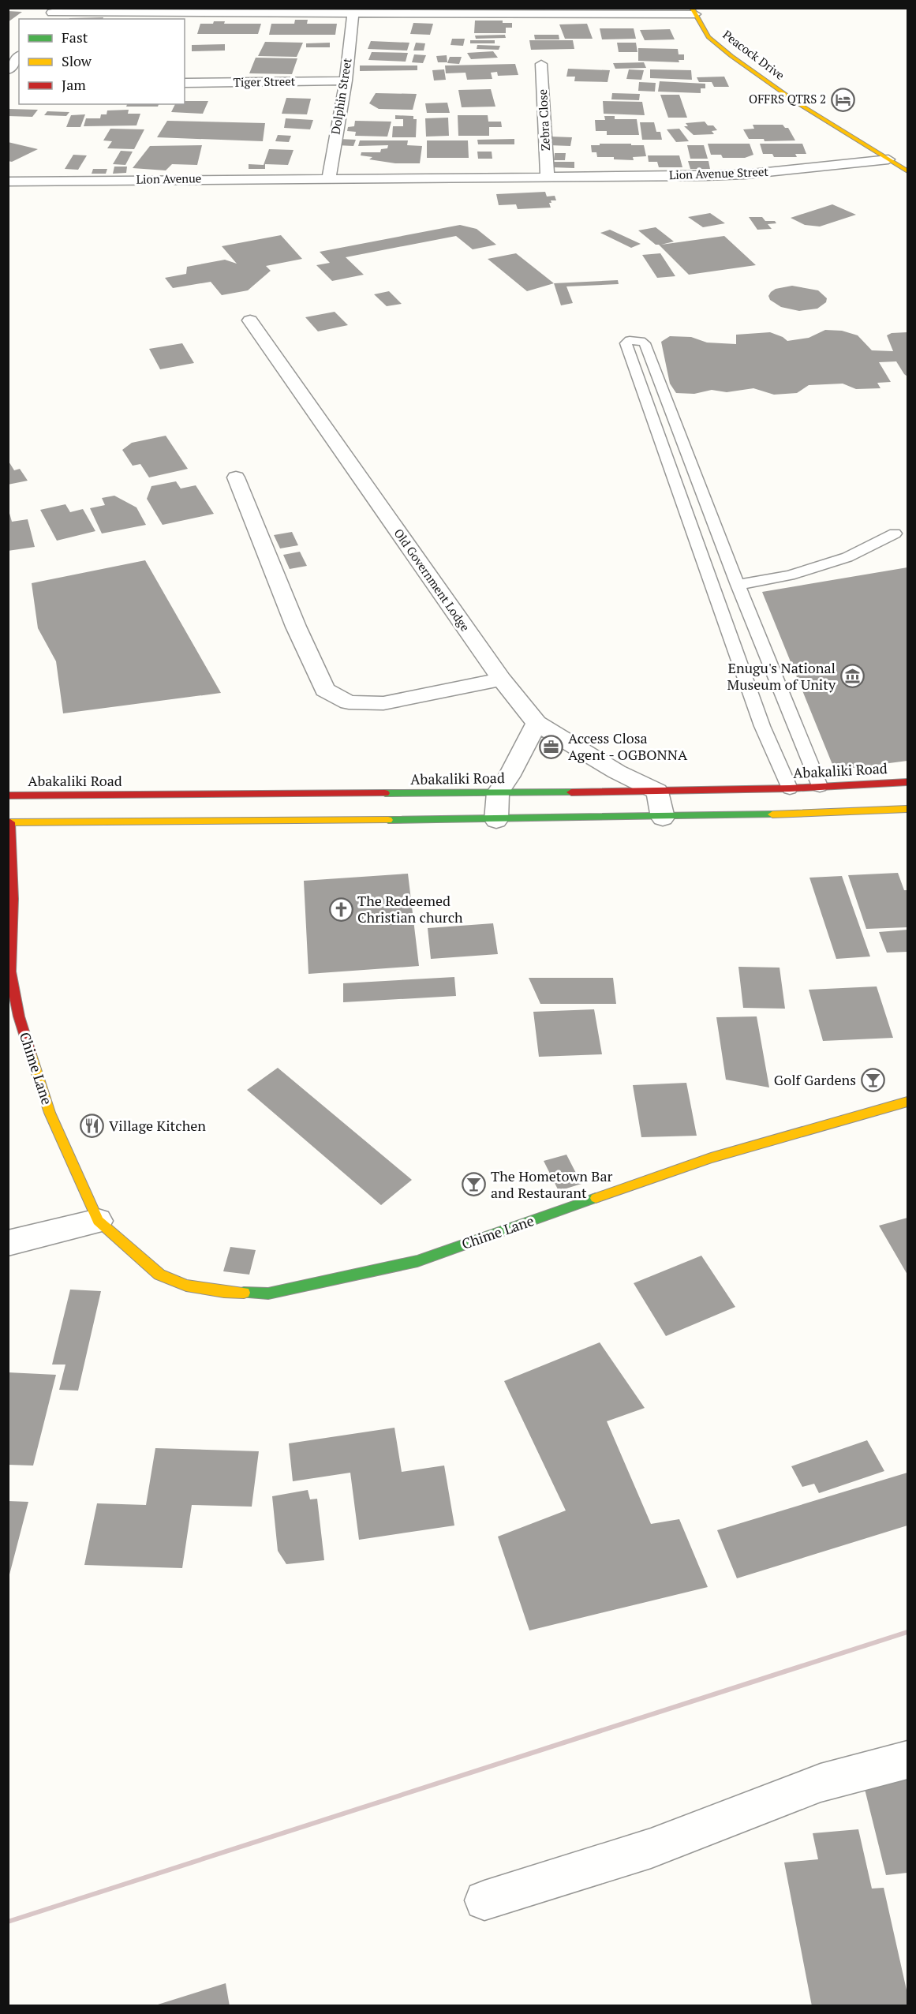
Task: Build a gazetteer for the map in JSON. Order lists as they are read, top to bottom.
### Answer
{
  "streets": {
    "street": [
      "Peacock Drive",
      "Tiger Street",
      "Dolphin Street",
      "Zebra Close",
      "Lion Avenue Street",
      "Lion Avenue",
      "Old Government Lodge",
      "Abakaliki Road",
      "Chime Lane"
    ]
  },
  "crossings": [
    ["Peacock Drive", "Lion Avenue Street"],
    ["Tiger Street", "Dolphin Street"],
    ["Dolphin Street", "Lion Avenue Street"],
    ["Dolphin Street", "Lion Avenue"],
    ["Zebra Close", "Lion Avenue Street"],
    ["Lion Avenue Street", "Lion Avenue"],
    ["Old Government Lodge", "Abakaliki Road"]
  ],
  "places": {
    "hotel": ["OFFRS QTRS 2"],
    "museum": ["Enugu's National Museum of Unity"],
    "office": ["Access Closa Agent - OGBONNA"],
    "church": ["The Redeemed Christian church"],
    "bar": ["Golf Gardens", "The Hometown Bar and Restaurant"],
    "restaurant": ["Village Kitchen"]
  },
  "legend": ["Fast", "Slow", "Jam"]
}
